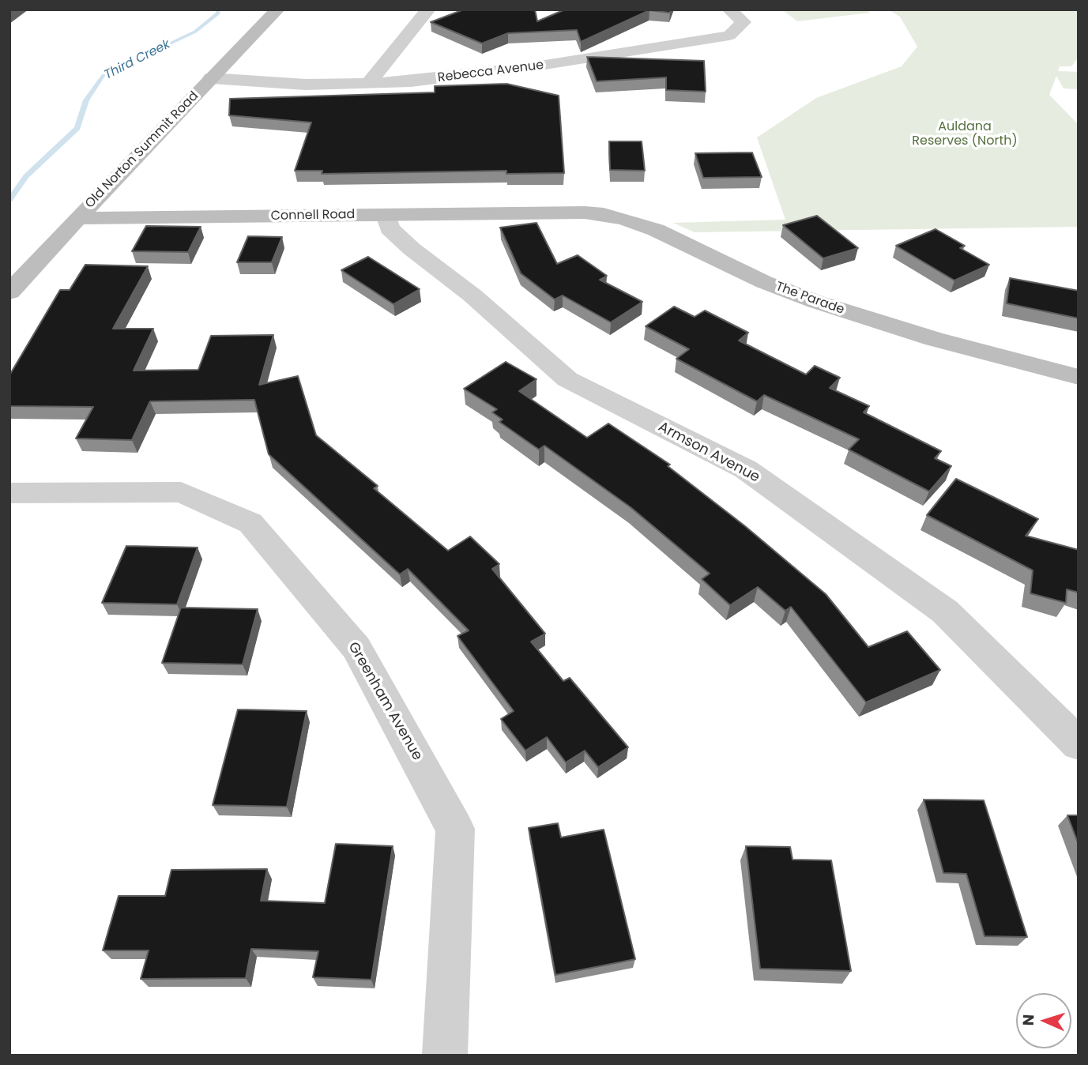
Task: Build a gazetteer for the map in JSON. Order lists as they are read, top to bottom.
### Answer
{
  "streets": {
    "street": [
      "Rebecca Avenue",
      "Old Norton Summit Road",
      "Connell Road",
      "The Parade",
      "Armson Avenue",
      "Greenham Avenue"
    ]
  },
  "crossings": [
    ["Rebecca Avenue", "Old Norton Summit Road"],
    ["Old Norton Summit Road", "Connell Road"],
    ["Connell Road", "The Parade"],
    ["Connell Road", "Armson Avenue"]
  ],
  "water": ["Third Creek"],
  "parks": ["Auldana Reserves (North)"],
  "north": "left"
}
